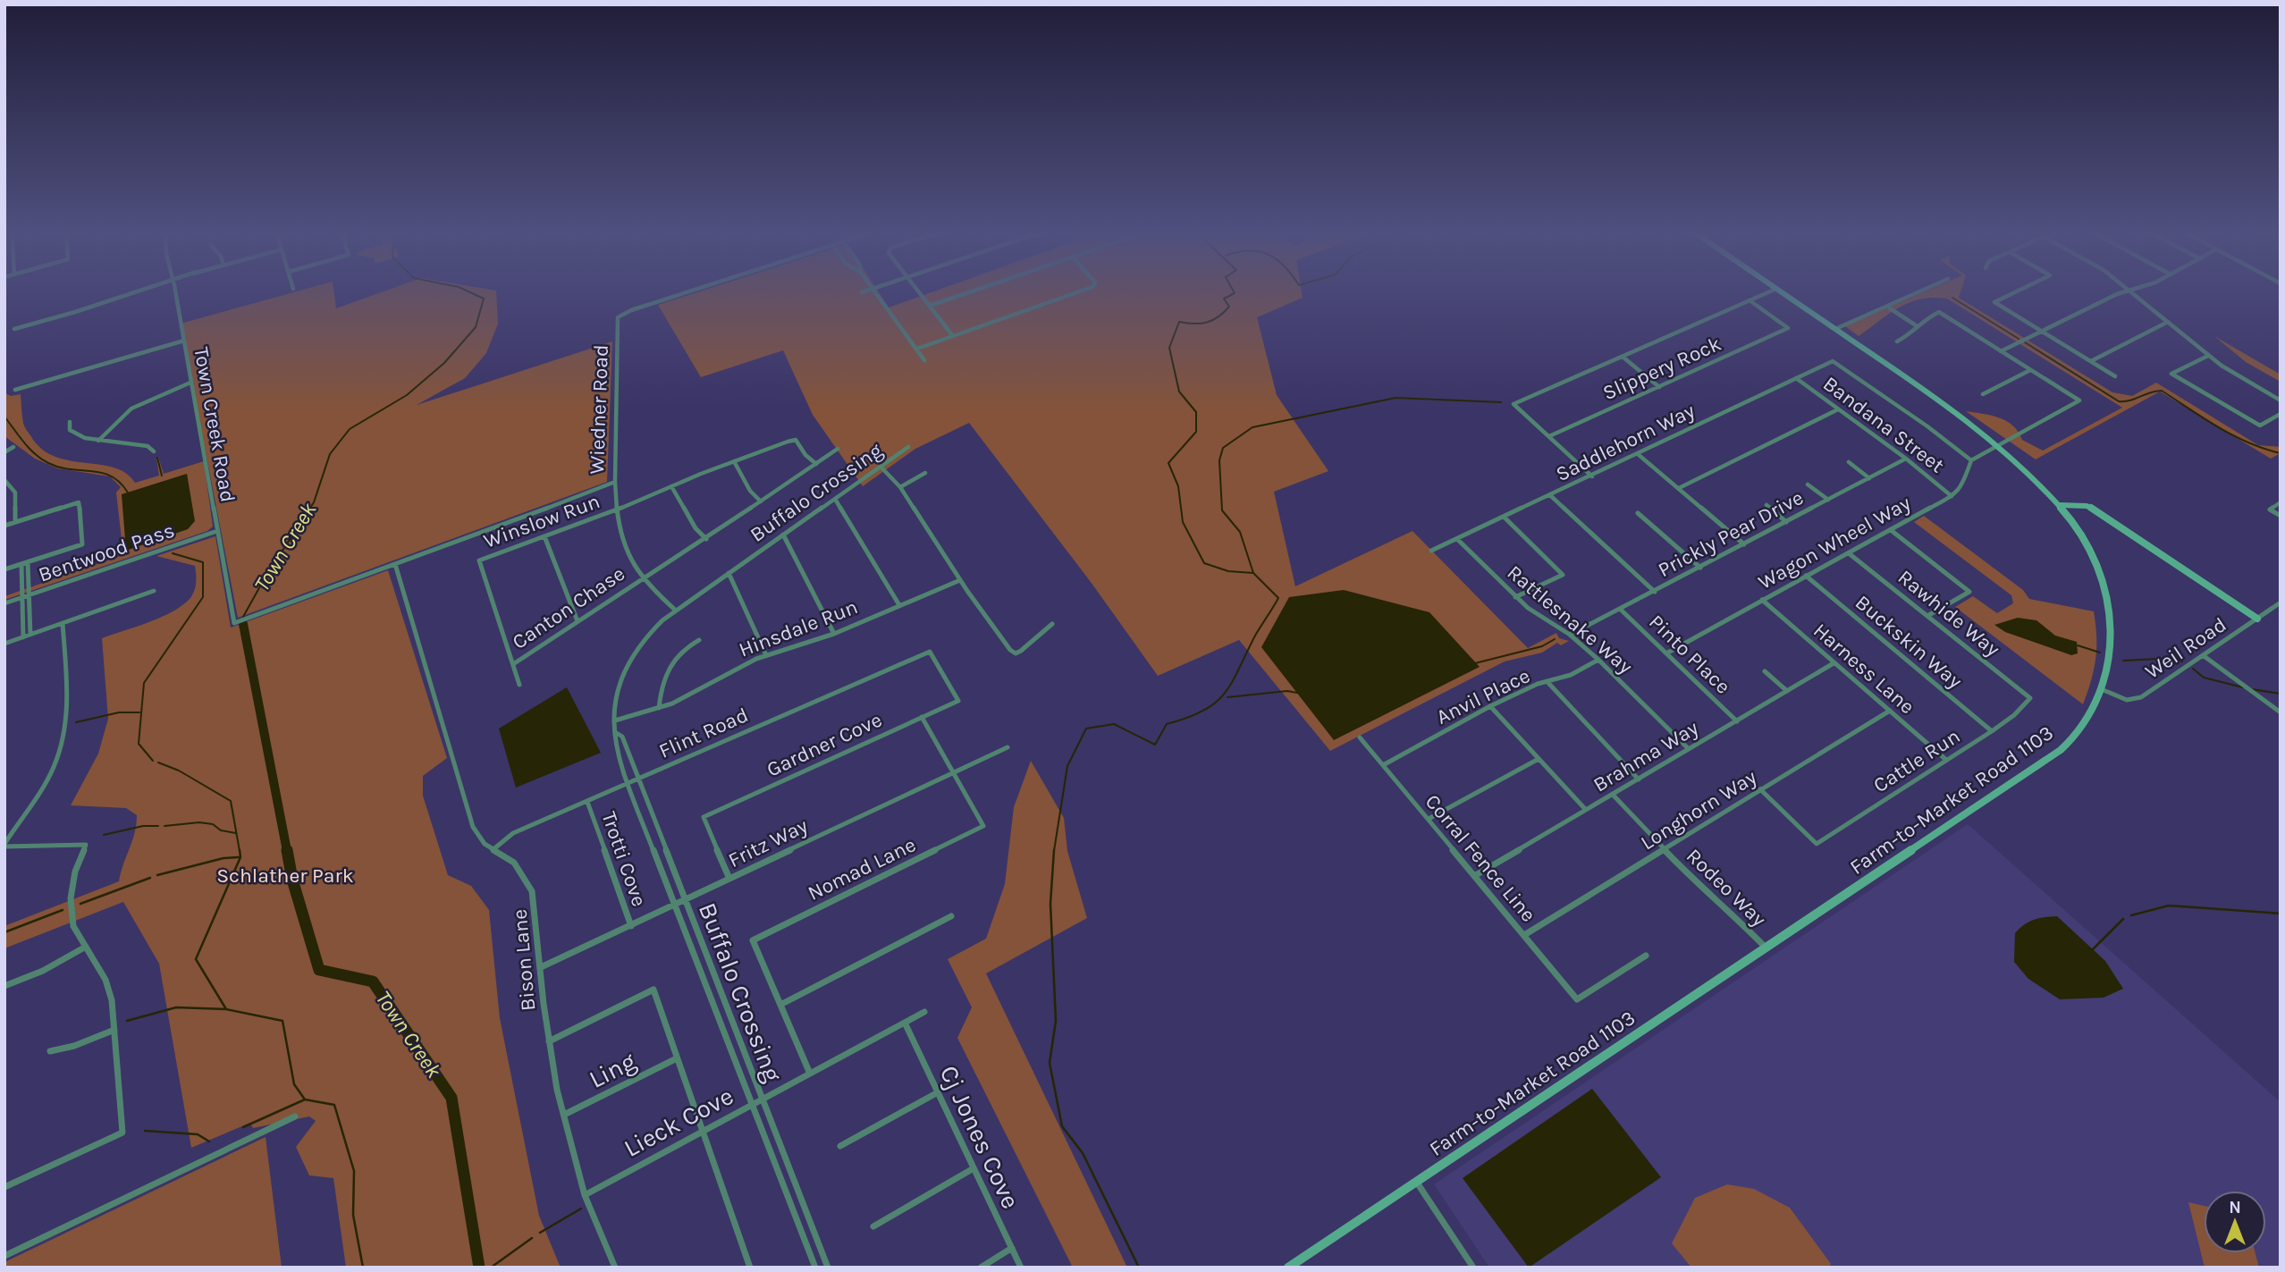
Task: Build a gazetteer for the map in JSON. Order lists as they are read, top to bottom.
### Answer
{
  "streets": {
    "main road": ["Farm-to-Market Road 1103"],
    "street": [
      "Slippery Rock",
      "Wiedner Road",
      "Town Creek Road",
      "Bandana Street",
      "Saddlehorn Way",
      "Buffalo Crossing",
      "Winslow Run",
      "Prickly Pear Drive",
      "Wagon Wheel Way",
      "Bentwood Pass",
      "Canton Chase",
      "Rawhide Way",
      "Rattlesnake Way",
      "Hinsdale Run",
      "Buckskin Way",
      "Weil Road",
      "Pinto Place",
      "Harness Lane",
      "Anvil Place",
      "Flint Road",
      "Gardner Cove",
      "Brahma Way",
      "Cattle Run",
      "Longhorn Way",
      "Fritz Way",
      "Corral Fence Line",
      "Trotti Cove",
      "Nomad Lane",
      "Rodeo Way",
      "Bison Lane",
      "Ling",
      "Lieck Cove",
      "Cj Jones Cove"
    ]
  },
  "crossings": [
    ["Wiedner Road", "Town Creek Road"],
    ["Wiedner Road", "Bison Lane"],
    ["Town Creek Road", "Bentwood Pass"],
    ["Bandana Street", "Saddlehorn Way"],
    ["Bandana Street", "Prickly Pear Drive"],
    ["Bandana Street", "Wagon Wheel Way"],
    ["Saddlehorn Way", "Wagon Wheel Way"],
    ["Saddlehorn Way", "Rattlesnake Way"],
    ["Buffalo Crossing", "Hinsdale Run"],
    ["Buffalo Crossing", "Flint Road"],
    ["Buffalo Crossing", "Fritz Way"],
    ["Buffalo Crossing", "Lieck Cove"],
    ["Winslow Run", "Canton Chase"],
    ["Prickly Pear Drive", "Rattlesnake Way"],
    ["Prickly Pear Drive", "Pinto Place"],
    ["Wagon Wheel Way", "Rawhide Way"],
    ["Wagon Wheel Way", "Buckskin Way"],
    ["Wagon Wheel Way", "Pinto Place"],
    ["Wagon Wheel Way", "Harness Lane"],
    ["Rawhide Way", "Cattle Run"],
    ["Rattlesnake Way", "Anvil Place"],
    ["Rattlesnake Way", "Brahma Way"],
    ["Buckskin Way", "Cattle Run"],
    ["Weil Road", "Farm-to-Market Road 1103"],
    ["Pinto Place", "Brahma Way"],
    ["Harness Lane", "Brahma Way"],
    ["Harness Lane", "Cattle Run"],
    ["Harness Lane", "Longhorn Way"],
    ["Anvil Place", "Corral Fence Line"],
    ["Flint Road", "Gardner Cove"],
    ["Flint Road", "Trotti Cove"],
    ["Flint Road", "Bison Lane"],
    ["Gardner Cove", "Fritz Way"],
    ["Brahma Way", "Corral Fence Line"],
    ["Brahma Way", "Rodeo Way"],
    ["Cattle Run", "Longhorn Way"],
    ["Farm-to-Market Road 1103", "Rodeo Way"],
    ["Longhorn Way", "Corral Fence Line"],
    ["Longhorn Way", "Rodeo Way"],
    ["Fritz Way", "Trotti Cove"],
    ["Fritz Way", "Nomad Lane"],
    ["Fritz Way", "Bison Lane"],
    ["Bison Lane", "Ling"],
    ["Bison Lane", "Lieck Cove"],
    ["Lieck Cove", "Cj Jones Cove"]
  ],
  "water": ["Town Creek"],
  "parks": ["Schlather Park"],
  "north": "top"
}
